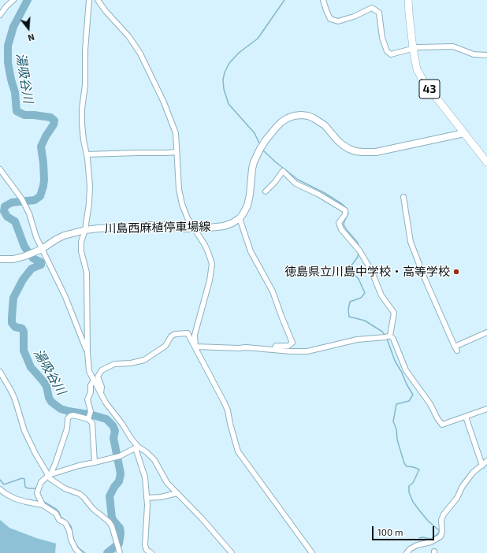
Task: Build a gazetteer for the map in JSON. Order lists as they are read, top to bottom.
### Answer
{
  "streets": {
    "main road": ["43", "川島西麻植停車場線"]
  },
  "water": ["湯吸谷川"],
  "places": ["徳島県立川島中学校・高等学校"],
  "scale_bar": "100 m",
  "north": "bottom"
}
